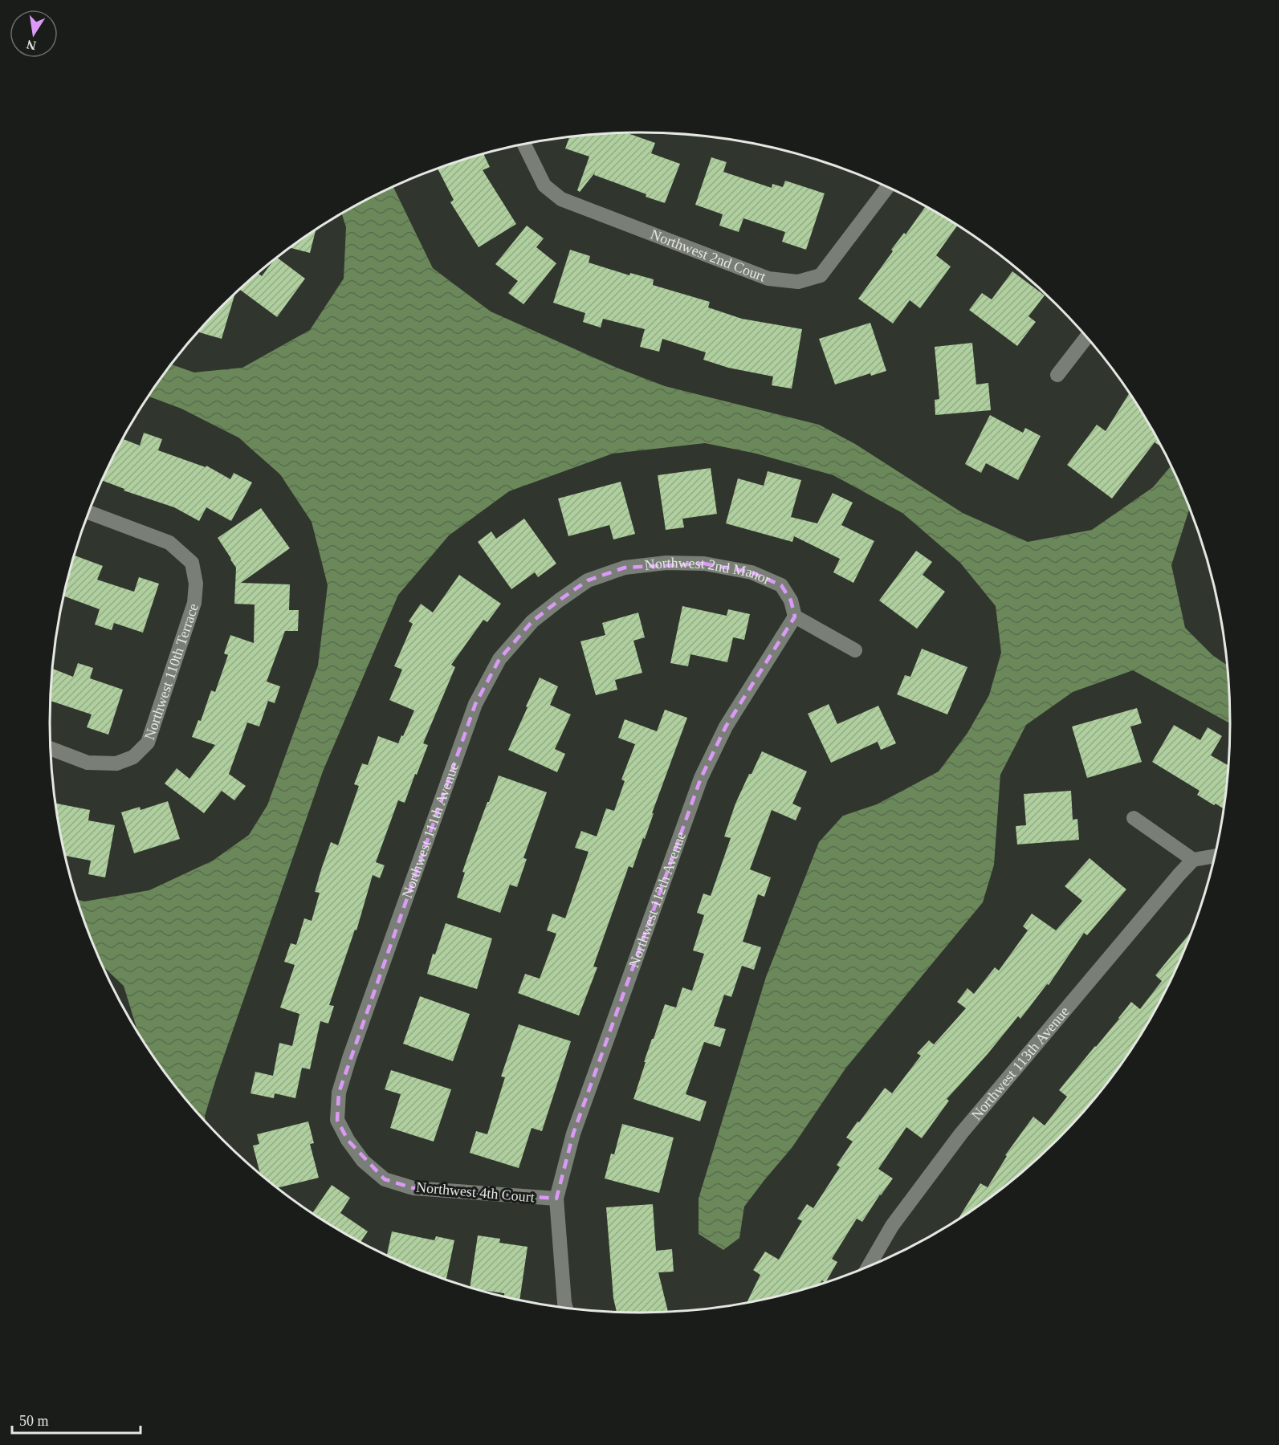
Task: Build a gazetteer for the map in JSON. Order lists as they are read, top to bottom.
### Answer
{
  "streets": {
    "street": [
      "Northwest 2nd Court",
      "Northwest 2nd Manor",
      "Northwest 110th Terrace",
      "Northwest 111th Avenue",
      "Northwest 112th Avenue",
      "Northwest 113th Avenue",
      "Northwest 4th Court"
    ]
  },
  "crossings": [
    ["Northwest 2nd Manor", "Northwest 111th Avenue"],
    ["Northwest 2nd Manor", "Northwest 112th Avenue"],
    ["Northwest 111th Avenue", "Northwest 4th Court"],
    ["Northwest 112th Avenue", "Northwest 4th Court"]
  ],
  "scale_bar": "50 m",
  "north": "bottom"
}
